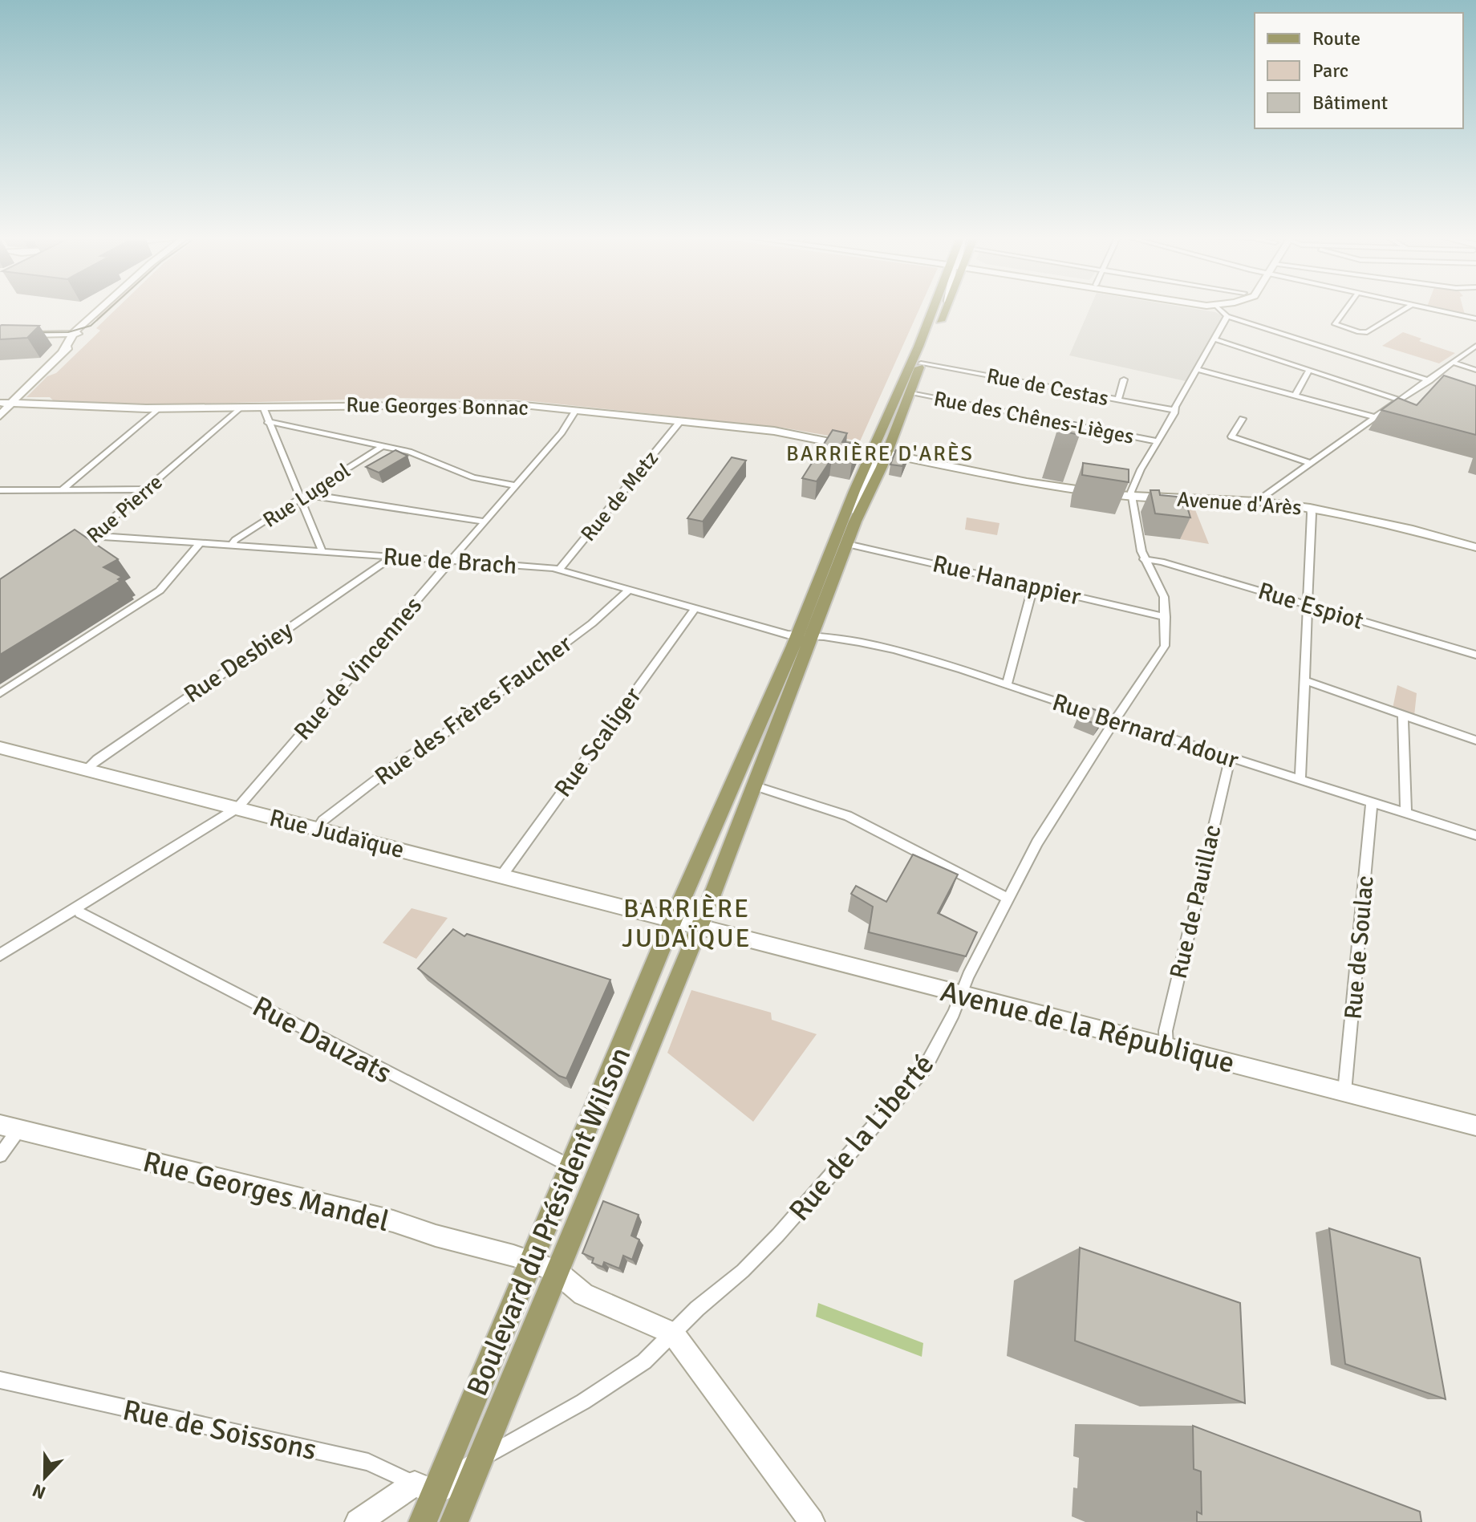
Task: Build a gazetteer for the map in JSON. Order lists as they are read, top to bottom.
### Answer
{
  "streets": {
    "main road": [
      "Rue Georges Bonnac",
      "Avenue d'Arès",
      "Rue Judaïque",
      "Avenue de la République",
      "Rue Georges Mandel",
      "Boulevard du Président Wilson"
    ],
    "street": [
      "Rue de Cestas",
      "Rue des Chênes-Lièges",
      "Rue Lugeol",
      "Rue de Metz",
      "Rue Pierre",
      "Rue de Brach",
      "Rue Hanappier",
      "Rue Espiot",
      "Rue Desbiey",
      "Rue de Vincennes",
      "Rue des Frères Faucher",
      "Rue Bernard Adour",
      "Rue Scaliger",
      "Rue de Pauillac",
      "Rue de Soulac",
      "Rue Dauzats",
      "Rue de la Liberté",
      "Rue de Soissons"
    ]
  },
  "crossings": [
    ["Rue de Cestas", "Boulevard du Président Wilson"],
    ["Rue Georges Bonnac", "Rue de Metz"],
    ["Rue Georges Bonnac", "Avenue d'Arès"],
    ["Rue Georges Bonnac", "Rue Pierre"],
    ["Rue Georges Bonnac", "Rue de Vincennes"],
    ["Rue Georges Bonnac", "Boulevard du Président Wilson"],
    ["Rue des Chênes-Lièges", "Boulevard du Président Wilson"],
    ["Rue Lugeol", "Rue de Brach"],
    ["Rue de Metz", "Rue de Brach"],
    ["Avenue d'Arès", "Rue de la Liberté"],
    ["Avenue d'Arès", "Boulevard du Président Wilson"],
    ["Rue Pierre", "Rue de Brach"],
    ["Rue de Brach", "Rue Desbiey"],
    ["Rue de Brach", "Rue de Vincennes"],
    ["Rue de Brach", "Rue des Frères Faucher"],
    ["Rue de Brach", "Rue Bernard Adour"],
    ["Rue de Brach", "Rue Scaliger"],
    ["Rue de Brach", "Boulevard du Président Wilson"],
    ["Rue Hanappier", "Rue de la Liberté"],
    ["Rue Hanappier", "Boulevard du Président Wilson"],
    ["Rue Espiot", "Rue de la Liberté"],
    ["Rue Desbiey", "Rue Judaïque"],
    ["Rue de Vincennes", "Rue Judaïque"],
    ["Rue de Vincennes", "Rue Dauzats"],
    ["Rue des Frères Faucher", "Rue Judaïque"],
    ["Rue Bernard Adour", "Rue de Pauillac"],
    ["Rue Bernard Adour", "Rue de Soulac"],
    ["Rue Bernard Adour", "Rue de la Liberté"],
    ["Rue Bernard Adour", "Boulevard du Président Wilson"],
    ["Rue Scaliger", "Rue Judaïque"],
    ["Rue Judaïque", "Boulevard du Président Wilson"],
    ["Rue de Pauillac", "Avenue de la République"],
    ["Rue de Soulac", "Avenue de la République"],
    ["Avenue de la République", "Rue de la Liberté"],
    ["Avenue de la République", "Boulevard du Président Wilson"],
    ["Rue Dauzats", "Boulevard du Président Wilson"],
    ["Rue de la Liberté", "Rue Georges Mandel"],
    ["Rue de la Liberté", "Boulevard du Président Wilson"],
    ["Rue Georges Mandel", "Boulevard du Président Wilson"],
    ["Boulevard du Président Wilson", "Rue de Soissons"]
  ],
  "districts": ["BARRIÈRE D'ARÈS", "BARRIÈRE JUDAÏQUE"],
  "legend": ["Route", "Parc", "Bâtiment"],
  "north": "bottom"
}
